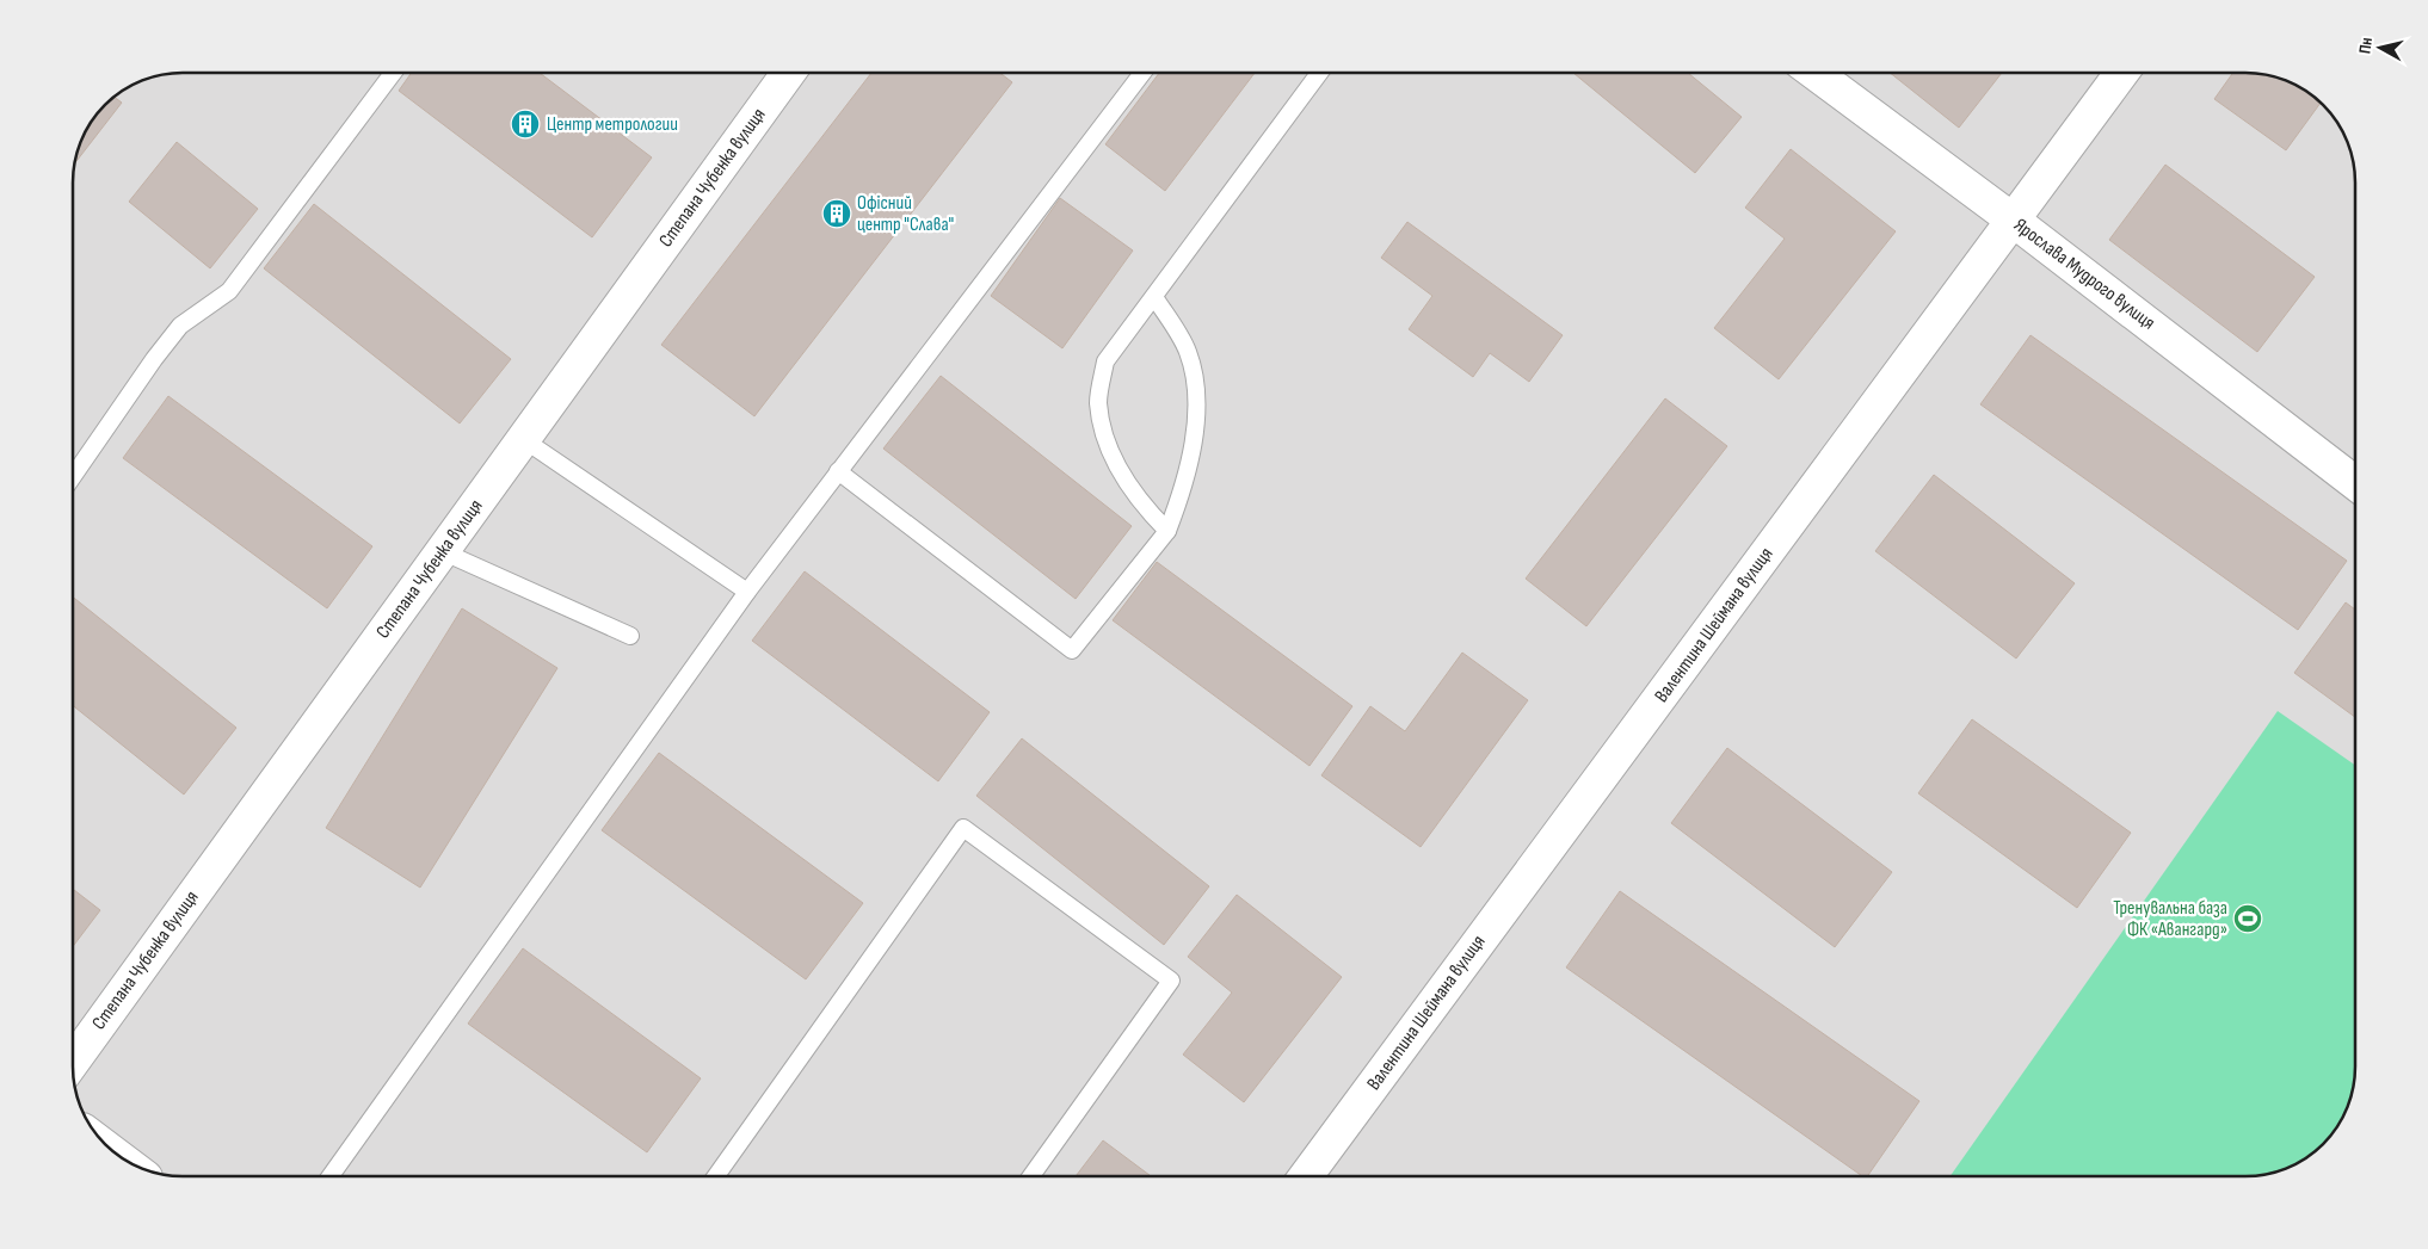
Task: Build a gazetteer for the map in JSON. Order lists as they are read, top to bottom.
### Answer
{
  "streets": {
    "street": ["Степана Чубенка вулиця", "Ярослава Мудрого вулиця", "Валентина Шеймана вулиця"]
  },
  "crossings": [
    ["Ярослава Мудрого вулиця", "Валентина Шеймана вулиця"]
  ],
  "places": {
    "building": ["Центр метрологии", "Офісний центр \"Слава\""],
    "sports": ["Тренувальна база ФК «Авангард»"]
  },
  "north": "left"
}
